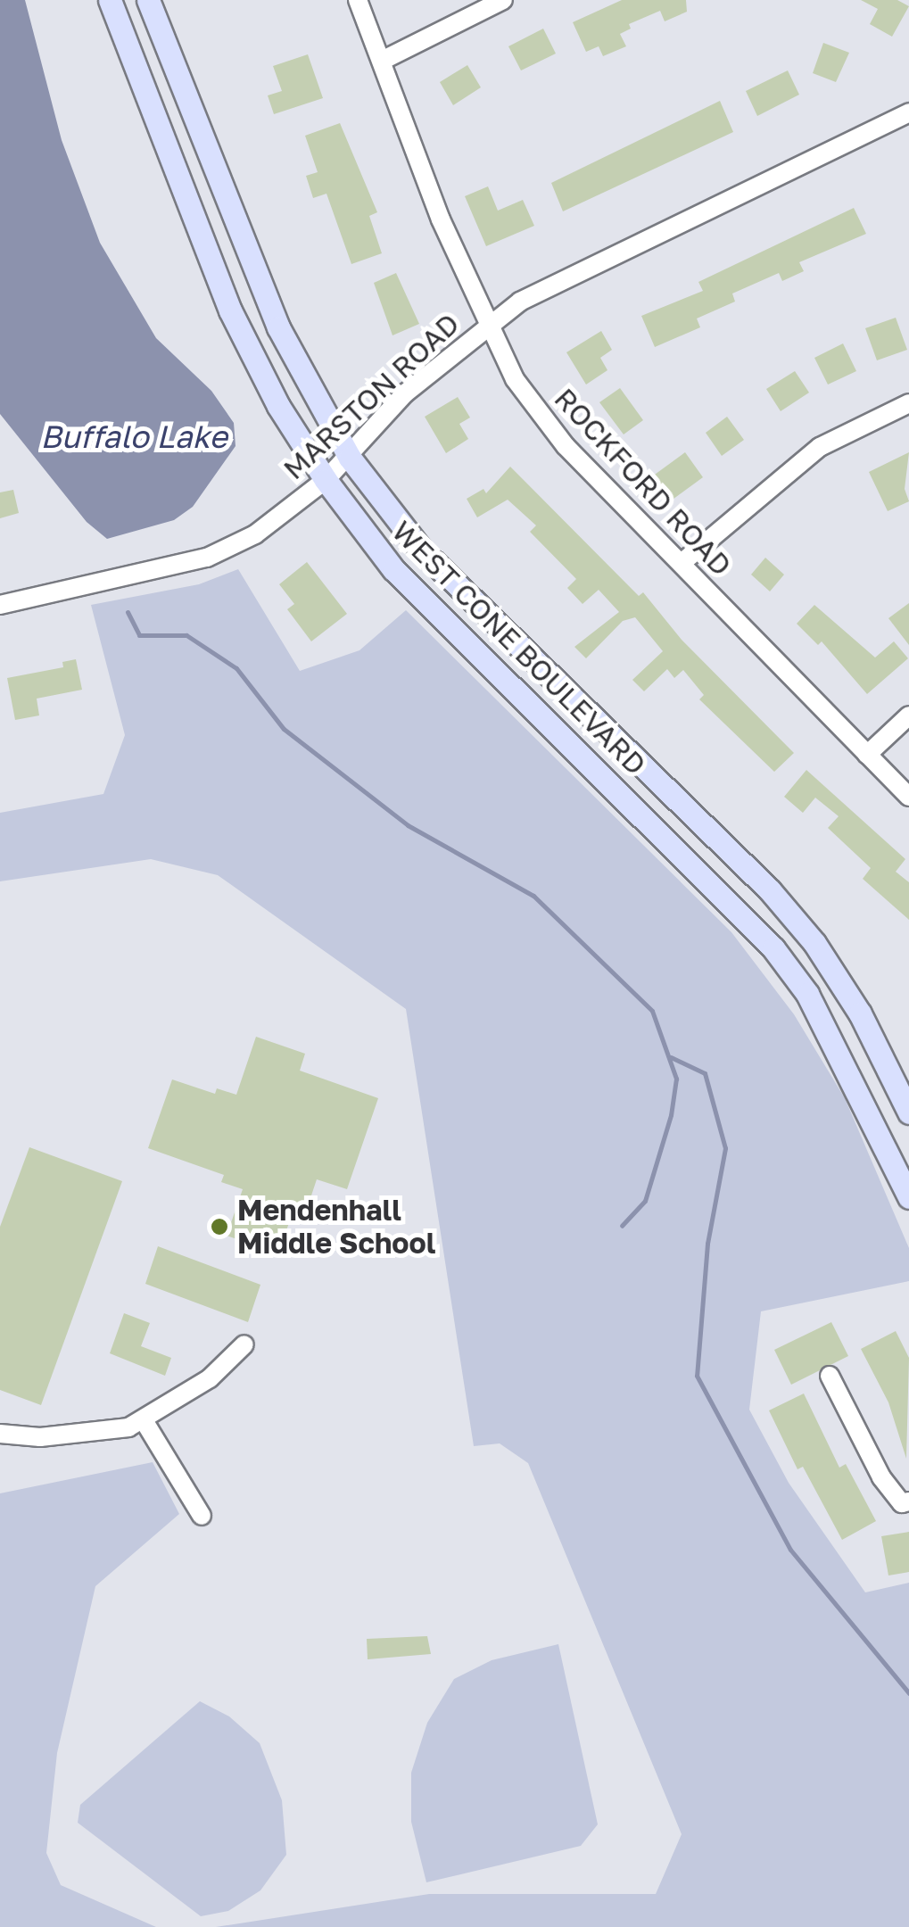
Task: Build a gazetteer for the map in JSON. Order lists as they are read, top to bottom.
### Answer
{
  "streets": {
    "main road": ["WEST CONE BOULEVARD"],
    "street": ["MARSTON ROAD", "ROCKFORD ROAD"]
  },
  "crossings": [
    ["MARSTON ROAD", "ROCKFORD ROAD"],
    ["MARSTON ROAD", "WEST CONE BOULEVARD"]
  ],
  "water": ["Buffalo Lake"],
  "places": ["Mendenhall Middle School"]
}
